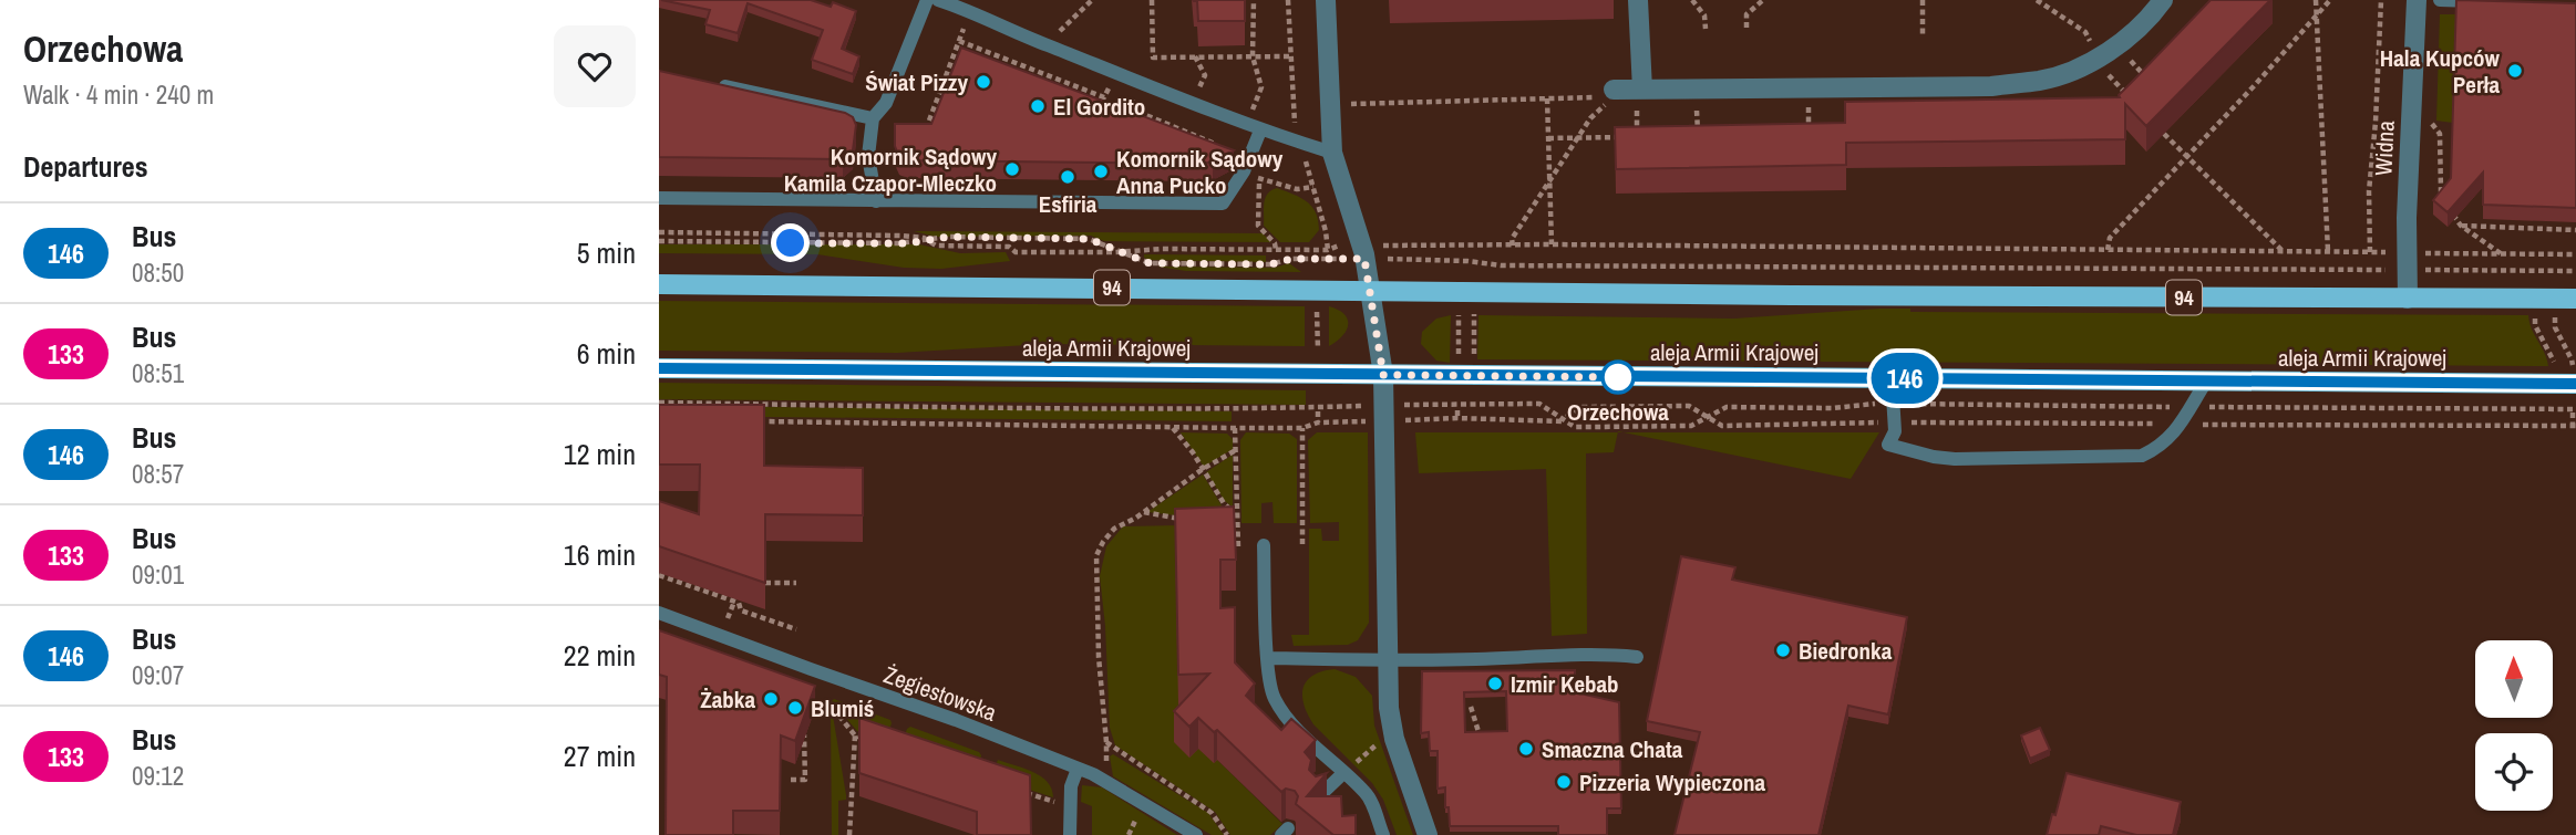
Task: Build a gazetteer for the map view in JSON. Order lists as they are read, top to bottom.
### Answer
{
  "streets": {
    "main road": ["94", "aleja Armii Krajowej"],
    "street": ["Widna"],
    "lane": ["Żegiestowska"]
  },
  "crossings": [
    ["Widna", "94"]
  ],
  "places": [
    "Hala Kupców Perła",
    "Świat Pizzy",
    "El Gordito",
    "Komornik Sądowy Kamila Czapor-Mleczko",
    "Komornik Sądowy Anna Pucko",
    "Esfiria",
    "Orzechowa",
    "Biedronka",
    "Izmir Kebab",
    "Żabka",
    "Blumiś",
    "Smaczna Chata",
    "Pizzeria Wypieczona"
  ],
  "lines": ["bus line 146"],
  "north": "top",
  "page": {
    "heading": [
      ["Orzechowa", "Walk · 4 min · 240 m"],
      "Departures"
    ],
    "on_map": "146",
    "list": [
      {
        "mark": "146",
        "name": "Bus",
        "note": "08:50",
        "value": "5 min"
      },
      {
        "mark": "133",
        "name": "Bus",
        "note": "08:51",
        "value": "6 min"
      },
      {
        "mark": "146",
        "name": "Bus",
        "note": "08:57",
        "value": "12 min"
      },
      {
        "mark": "133",
        "name": "Bus",
        "note": "09:01",
        "value": "16 min"
      },
      {
        "mark": "146",
        "name": "Bus",
        "note": "09:07",
        "value": "22 min"
      },
      {
        "mark": "133",
        "name": "Bus",
        "note": "09:12",
        "value": "27 min"
      }
    ]
  }
}
